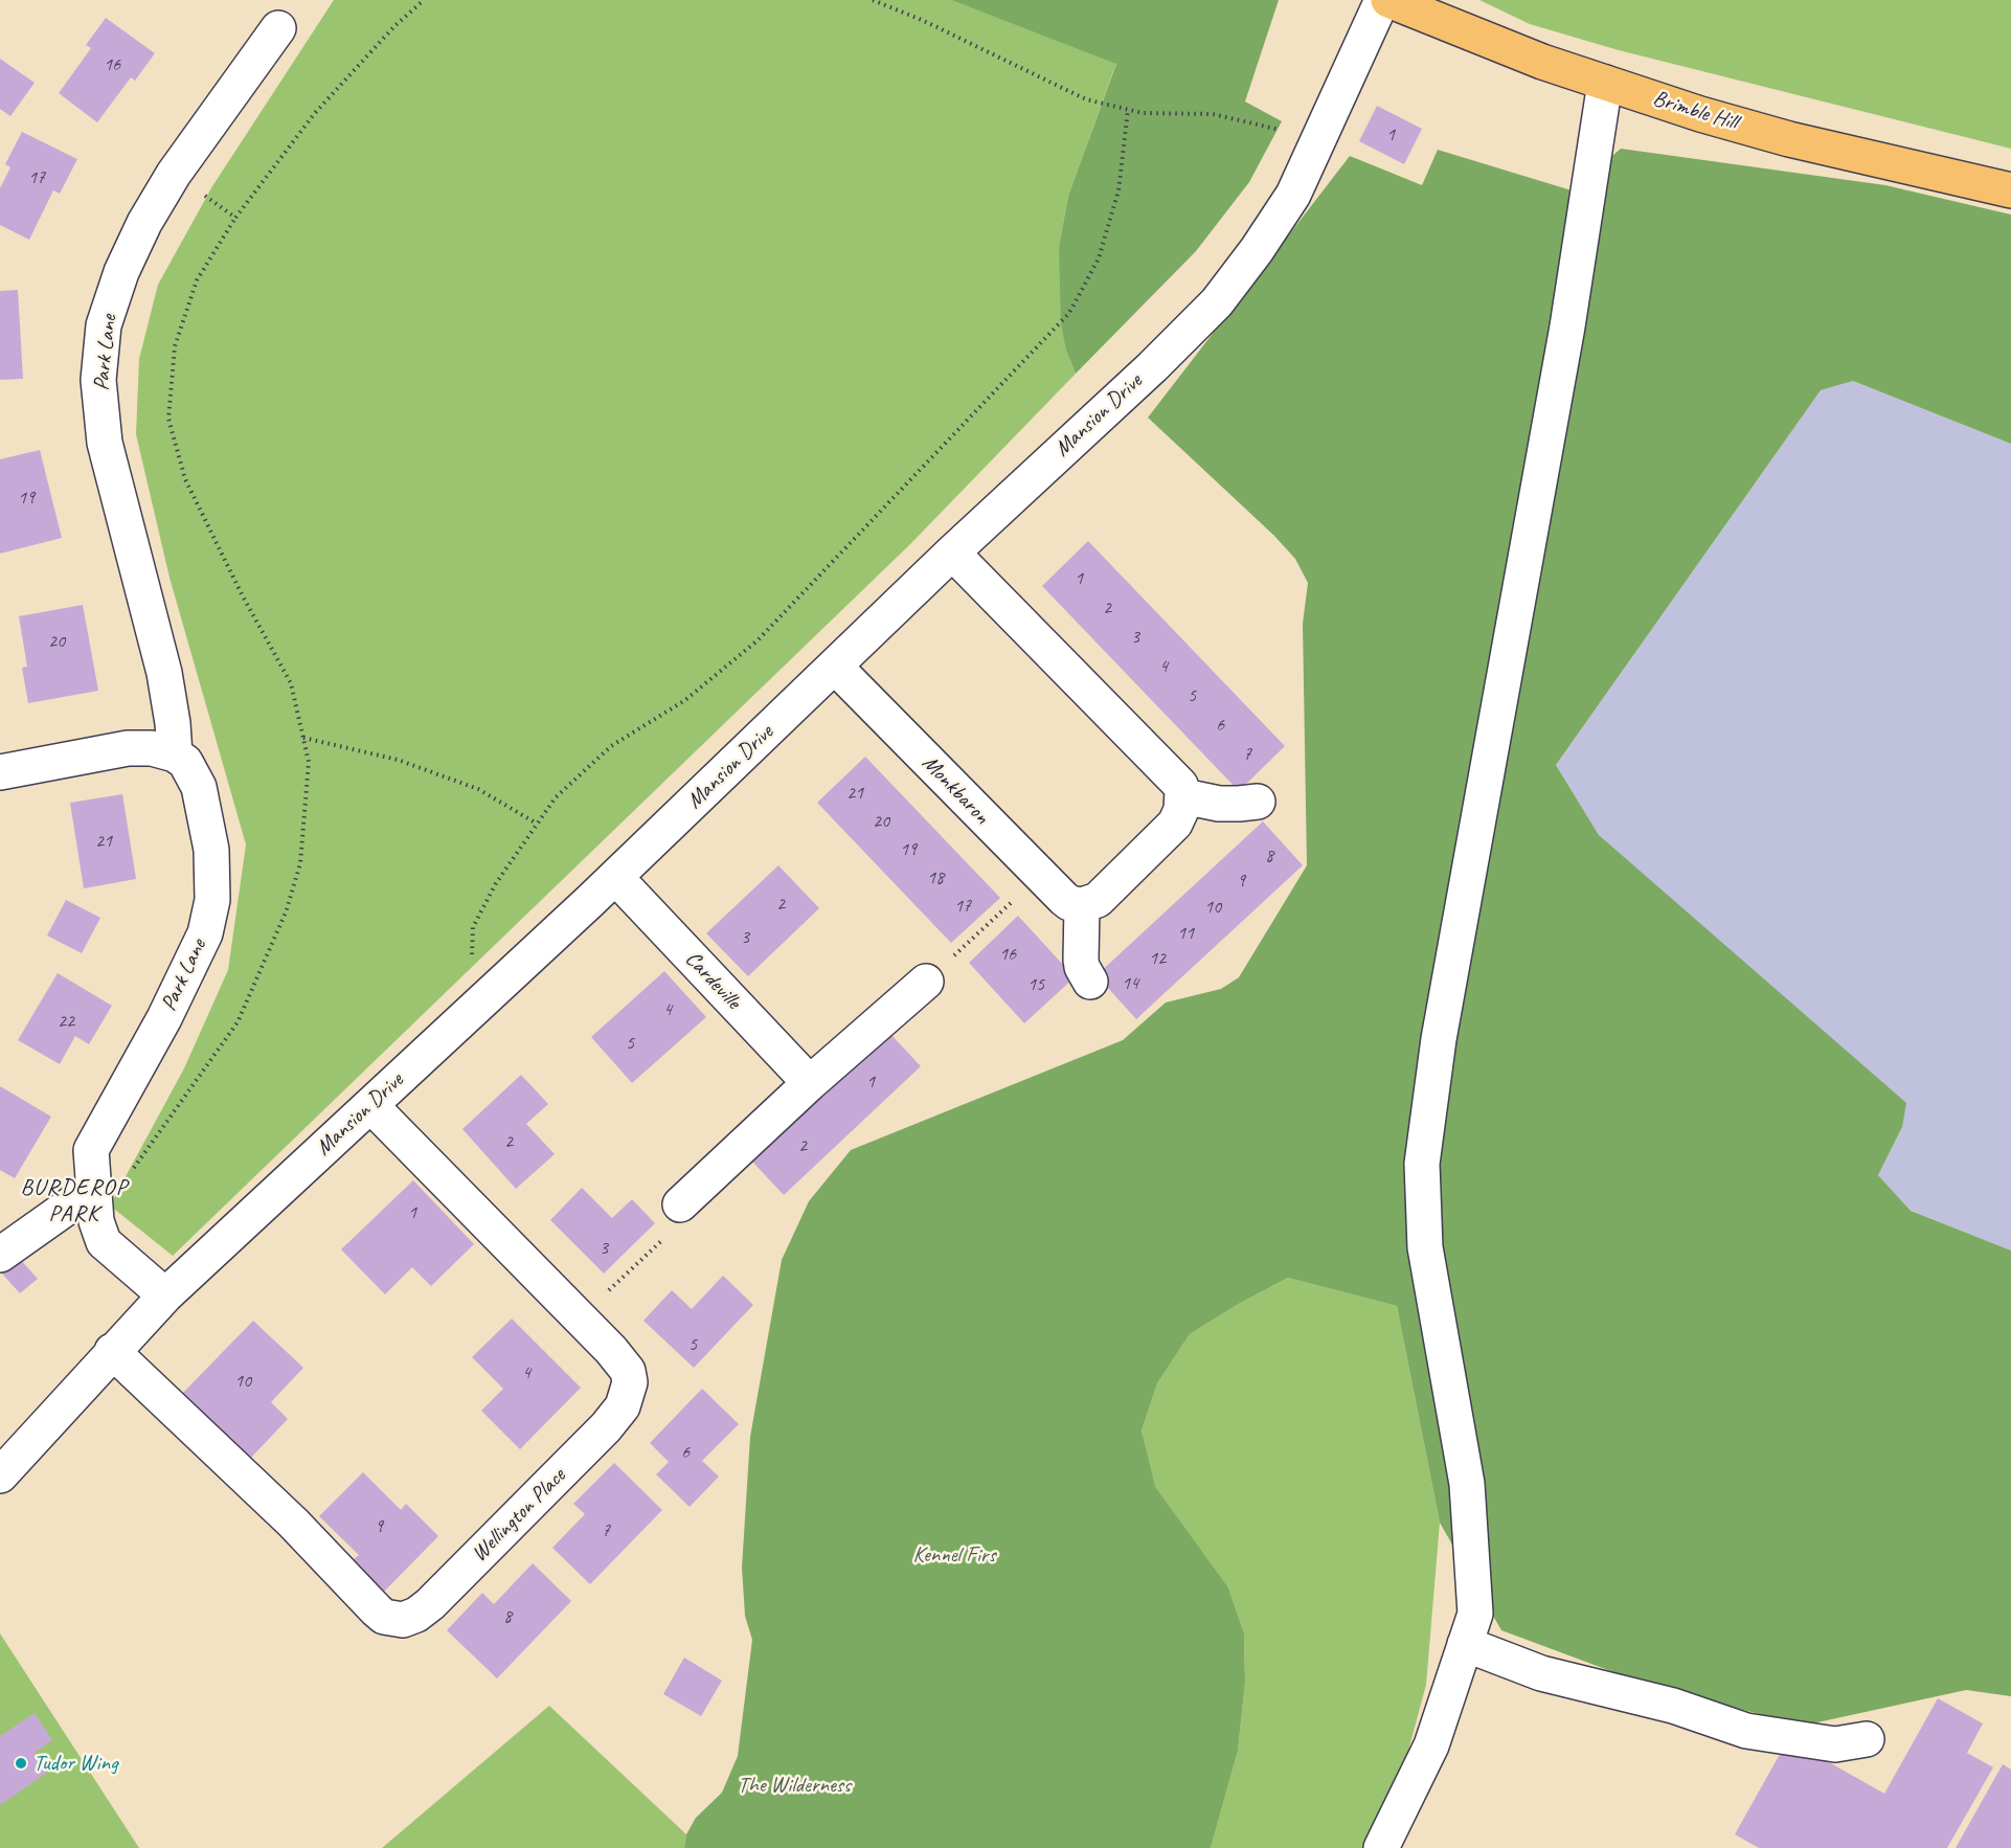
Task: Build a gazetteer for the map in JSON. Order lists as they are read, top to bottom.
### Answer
{
  "streets": {
    "main road": ["Brimble Hill"],
    "street": [
      "Park Lane",
      "Mansion Drive",
      "Monkbaron",
      "Cardeville",
      "Wellington Place"
    ]
  },
  "crossings": [
    ["Park Lane", "Mansion Drive"],
    ["Mansion Drive", "Monkbaron"],
    ["Mansion Drive", "Cardeville"],
    ["Mansion Drive", "Wellington Place"]
  ],
  "districts": ["BURDEROP PARK"],
  "parks": ["Kennel Firs", "The Wilderness"],
  "places": ["Tudor Wing"],
  "house_numbers": [
    "16",
    "1",
    "17",
    "19",
    "1",
    "2",
    "3",
    "20",
    "4",
    "5",
    "6",
    "7",
    "21",
    "20",
    "21",
    "19",
    "8",
    "18",
    "9",
    "2",
    "17",
    "10",
    "11",
    "3",
    "16",
    "12",
    "14",
    "15",
    "4",
    "22",
    "5",
    "1",
    "2",
    "2",
    "1",
    "3",
    "5",
    "4",
    "10",
    "6",
    "9",
    "7",
    "8"
  ]
}
